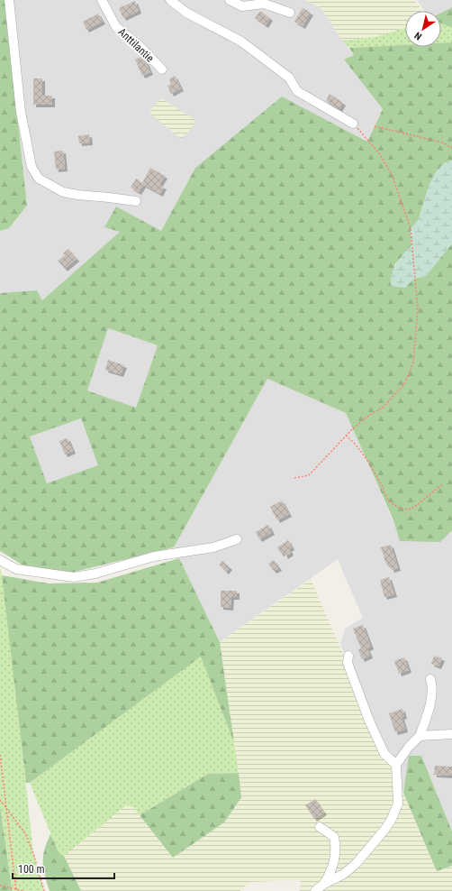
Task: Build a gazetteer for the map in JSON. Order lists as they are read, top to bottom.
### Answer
{
  "streets": {
    "street": ["Anttilantie"]
  },
  "scale_bar": "100 m",
  "north": "bottom left"
}
